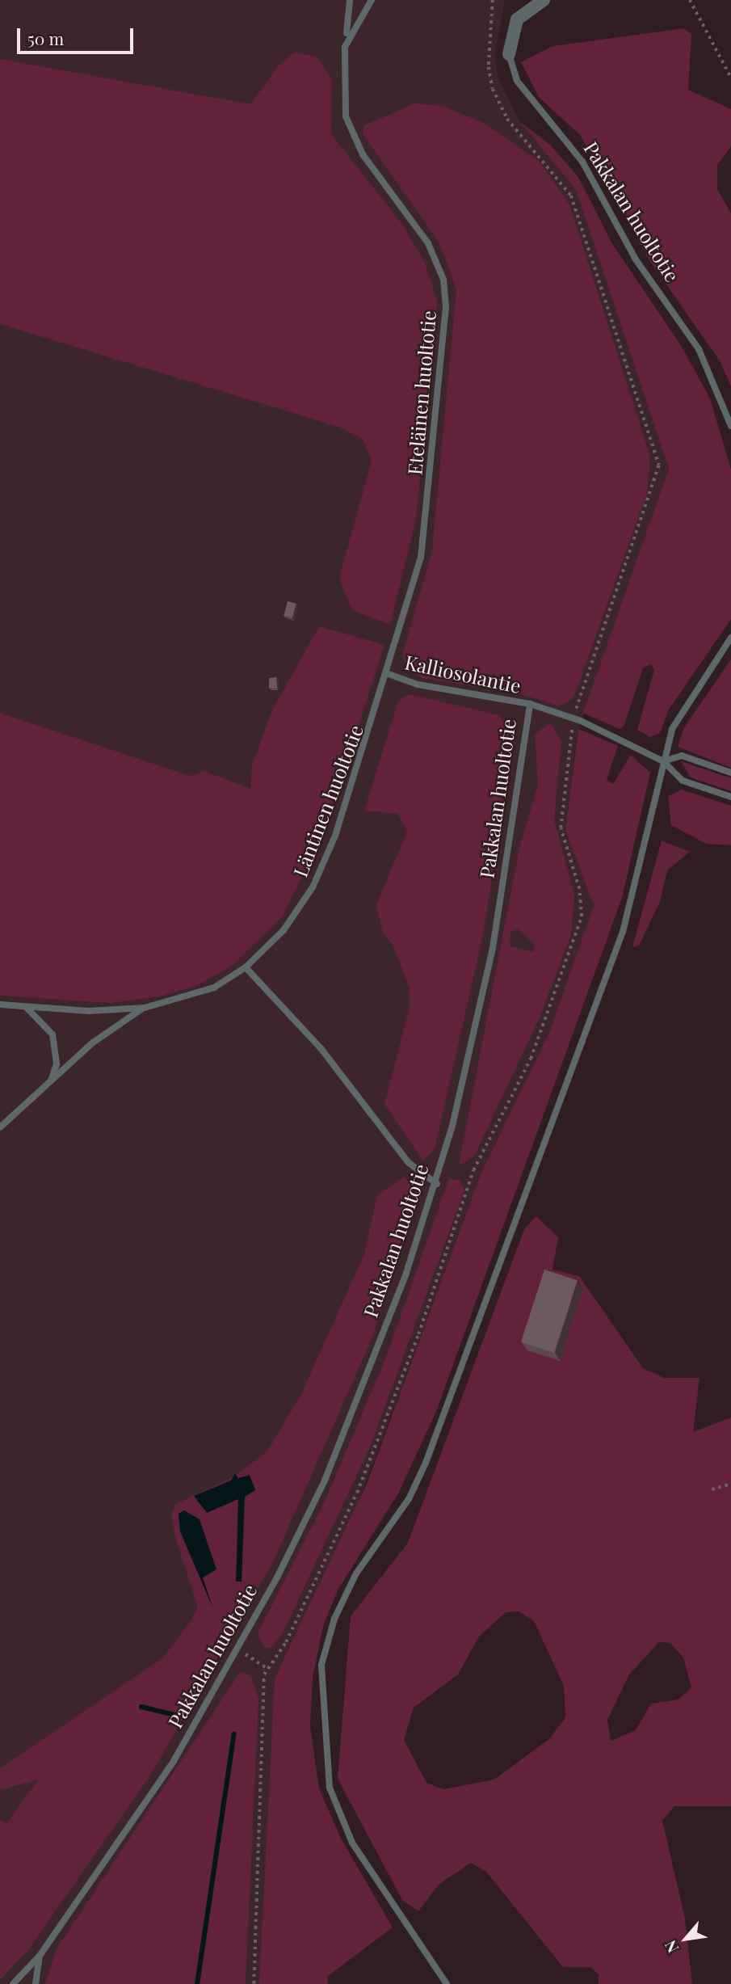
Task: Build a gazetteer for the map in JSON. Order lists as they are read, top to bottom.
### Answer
{
  "streets": {
    "street": ["Pakkalan huoltotie"],
    "lane": ["Eteläinen huoltotie", "Kalliosolantie", "Läntinen huoltotie"]
  },
  "crossings": [
    ["Pakkalan huoltotie", "Kalliosolantie"],
    ["Eteläinen huoltotie", "Kalliosolantie"],
    ["Eteläinen huoltotie", "Läntinen huoltotie"],
    ["Kalliosolantie", "Läntinen huoltotie"]
  ],
  "scale_bar": "50 m",
  "north": "bottom left"
}
